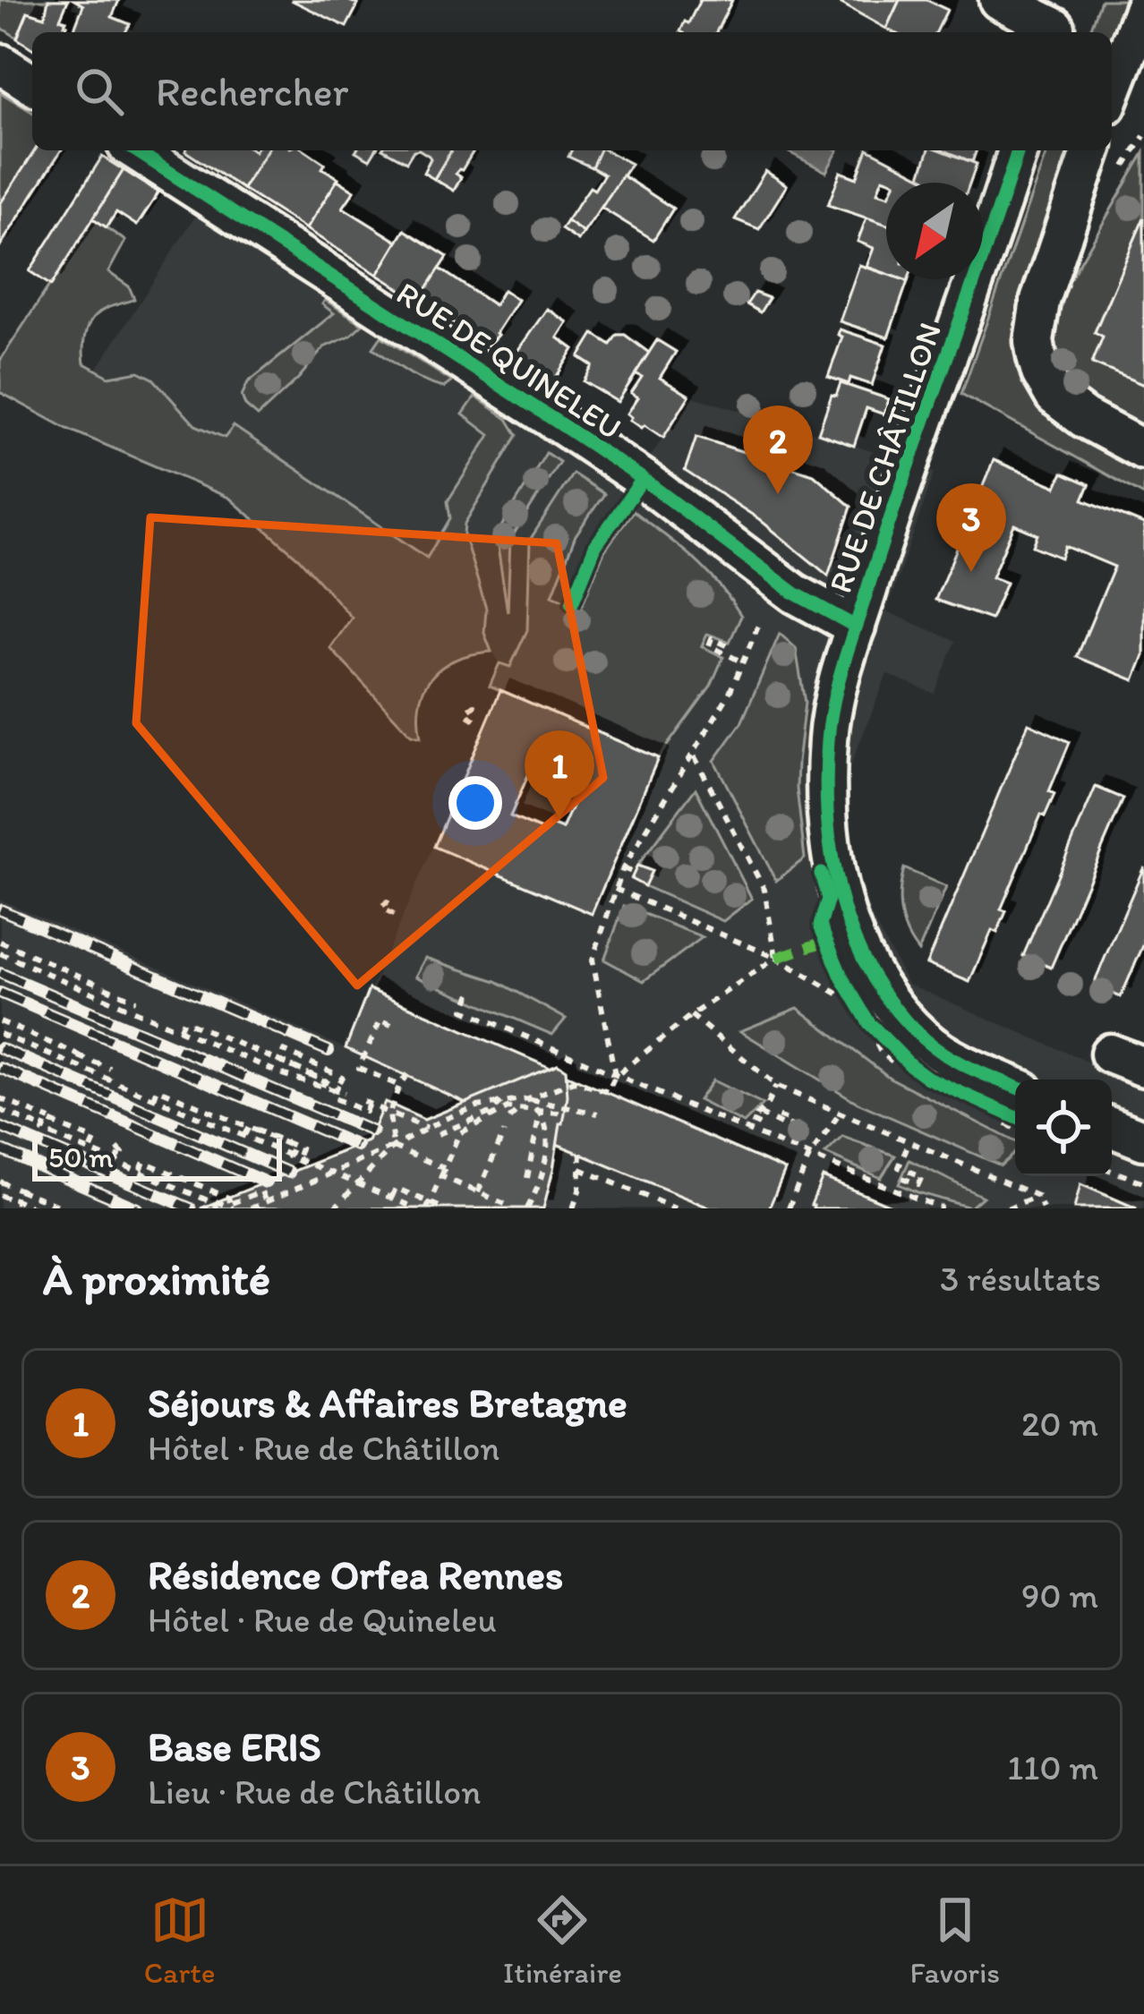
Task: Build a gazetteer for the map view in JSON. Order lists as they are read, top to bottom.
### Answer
{
  "streets": {
    "street": ["RUE DE QUINELEU", "RUE DE CHÂTILLON"]
  },
  "crossings": [
    ["RUE DE QUINELEU", "RUE DE CHÂTILLON"]
  ],
  "scale_bar": "50 m",
  "north": "bottom left",
  "page": {
    "search": "Rechercher",
    "pins": ["2", "3", "1"],
    "scale": "50 m",
    "heading": ["À proximité", "3 résultats"],
    "list": [
      {
        "mark": "1",
        "name": "Séjours & Affaires Bretagne",
        "note": "Hôtel · Rue de Châtillon",
        "value": "20 m"
      },
      {
        "mark": "2",
        "name": "Résidence Orfea Rennes",
        "note": "Hôtel · Rue de Quineleu",
        "value": "90 m"
      },
      {
        "mark": "3",
        "name": "Base ERIS",
        "note": "Lieu · Rue de Châtillon",
        "value": "110 m"
      }
    ],
    "nav": ["Carte", "Itinéraire", "Favoris"]
  }
}
